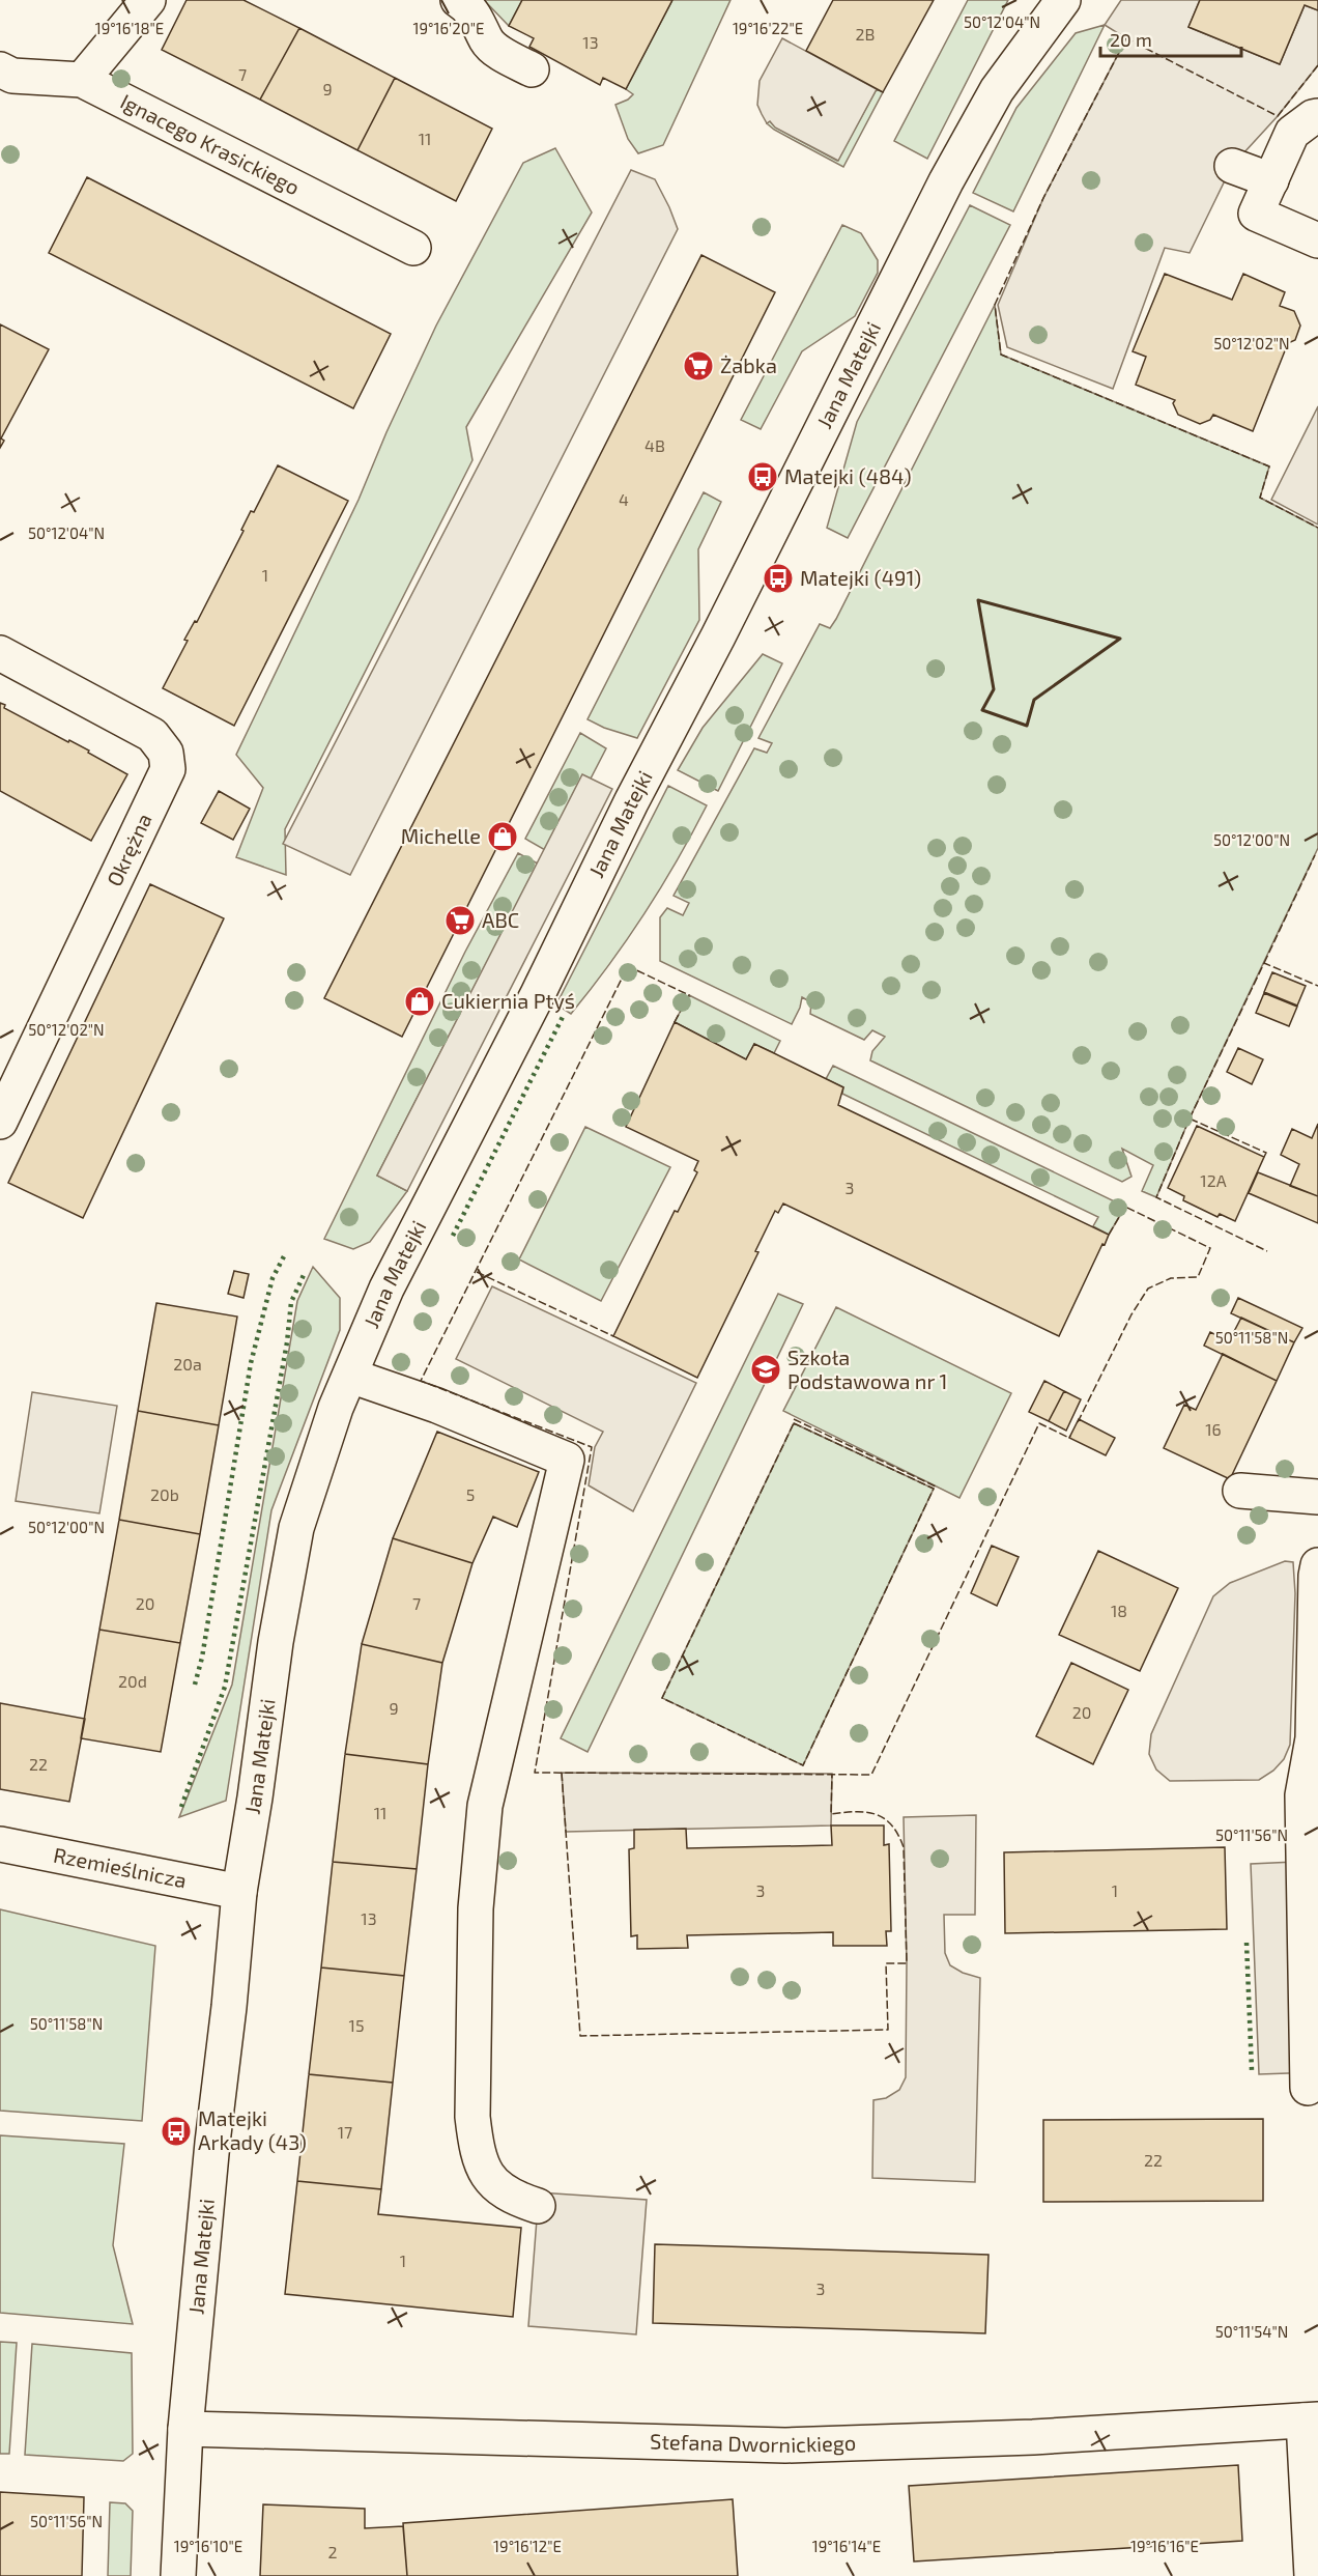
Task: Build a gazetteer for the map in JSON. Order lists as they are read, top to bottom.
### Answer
{
  "streets": {
    "street": [
      "Ignacego Krasickiego",
      "Jana Matejki",
      "Okrężna",
      "Rzemieślnicza",
      "Stefana Dwornickiego"
    ]
  },
  "crossings": [
    ["Jana Matejki", "Rzemieślnicza"],
    ["Jana Matejki", "Stefana Dwornickiego"]
  ],
  "places": {
    "supermarket": ["Żabka", "ABC"],
    "bus stop": ["Matejki (484)", "Matejki (491)", "Matejki Arkady (43)"],
    "shop": ["Michelle", "Cukiernia Ptyś"],
    "school or university": ["Szkoła Podstawowa nr 1"]
  },
  "house_numbers": [
    "2B",
    "13",
    "7",
    "9",
    "11",
    "4B",
    "4",
    "1",
    "12A",
    "3",
    "20a",
    "16",
    "20b",
    "5",
    "20",
    "7",
    "18",
    "20d",
    "9",
    "20",
    "22",
    "11",
    "3",
    "1",
    "13",
    "15",
    "17",
    "22",
    "1",
    "3",
    "2"
  ],
  "scale_bar": "20 m",
  "coordinates": [
    "50°12'04\"N",
    "19°16'18\"E",
    "19°16'20\"E",
    "19°16'22\"E",
    "50°12'02\"N",
    "50°12'00\"N",
    "50°11'58\"N",
    "50°11'56\"N",
    "50°11'54\"N",
    "19°16'10\"E",
    "19°16'12\"E",
    "19°16'14\"E",
    "19°16'16\"E"
  ]
}
